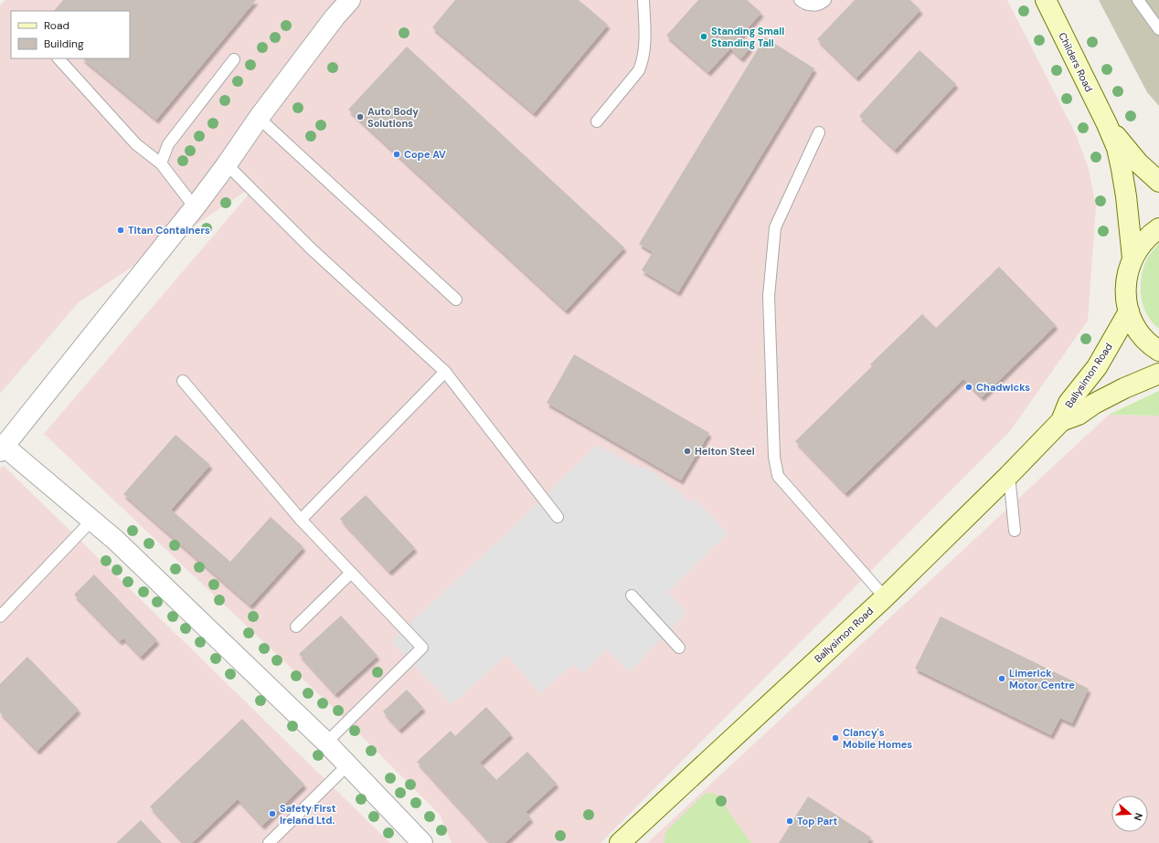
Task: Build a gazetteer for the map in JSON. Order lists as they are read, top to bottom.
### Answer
{
  "streets": {
    "main road": ["Childers Road", "Ballysimon Road"]
  },
  "places": [
    "Standing Small Standing Tall",
    "Auto Body Solutions",
    "Cope AV",
    "Titan Containers",
    "Chadwicks",
    "Heiton Steel",
    "Limerick Motor Centre",
    "Clancy's Mobile Homes",
    "Safety First Ireland Ltd.",
    "Top Part"
  ],
  "legend": ["Road", "Building"],
  "north": "right"
}
